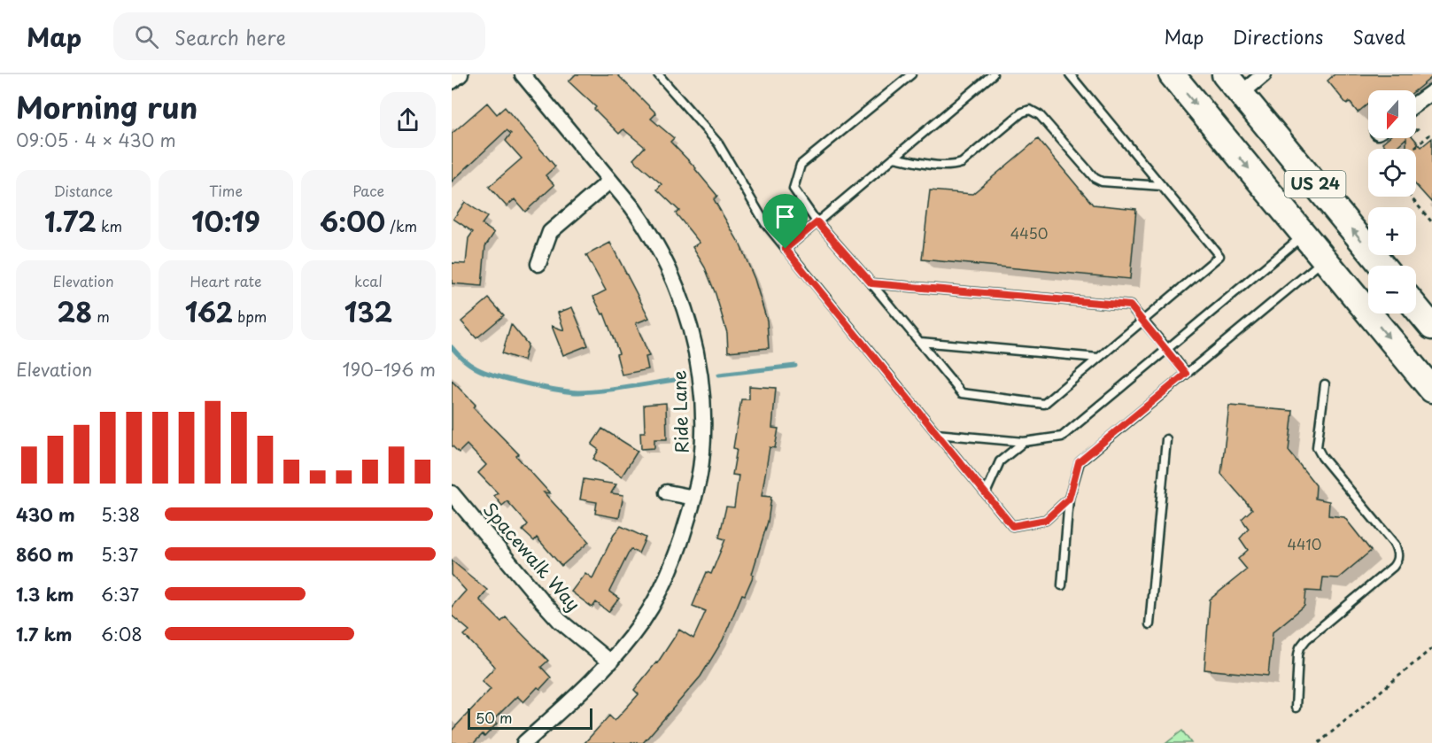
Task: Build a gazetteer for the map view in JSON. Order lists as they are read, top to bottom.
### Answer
{
  "streets": {
    "highway": ["US 24"],
    "street": ["Ride Lane", "Spacewalk Way"]
  },
  "crossings": [
    ["Ride Lane", "Spacewalk Way"]
  ],
  "house_numbers": ["4450", "4410"],
  "scale_bar": "50 m",
  "north": "bottom",
  "page": {
    "header": "Map",
    "search": "Search here",
    "nav": ["Map", "Directions", "Saved"],
    "heading": ["Morning run", "09:05 · 4 × 430 m"],
    "map_buttons": ["+", "−"],
    "stats": [
      ["Distance", "1.72 km"],
      ["Time", "10:19"],
      ["Pace", "6:00 /km"],
      ["Elevation", "28 m"],
      ["Heart rate", "162 bpm"],
      ["kcal", "132"]
    ],
    "chart": ["Elevation", "190–196 m"],
    "list": [
      {
        "name": "430 m",
        "note": "5:38"
      },
      {
        "name": "860 m",
        "note": "5:37"
      },
      {
        "name": "1.3 km",
        "note": "6:37"
      },
      {
        "name": "1.7 km",
        "note": "6:08"
      }
    ],
    "scale": "50 m"
  }
}
